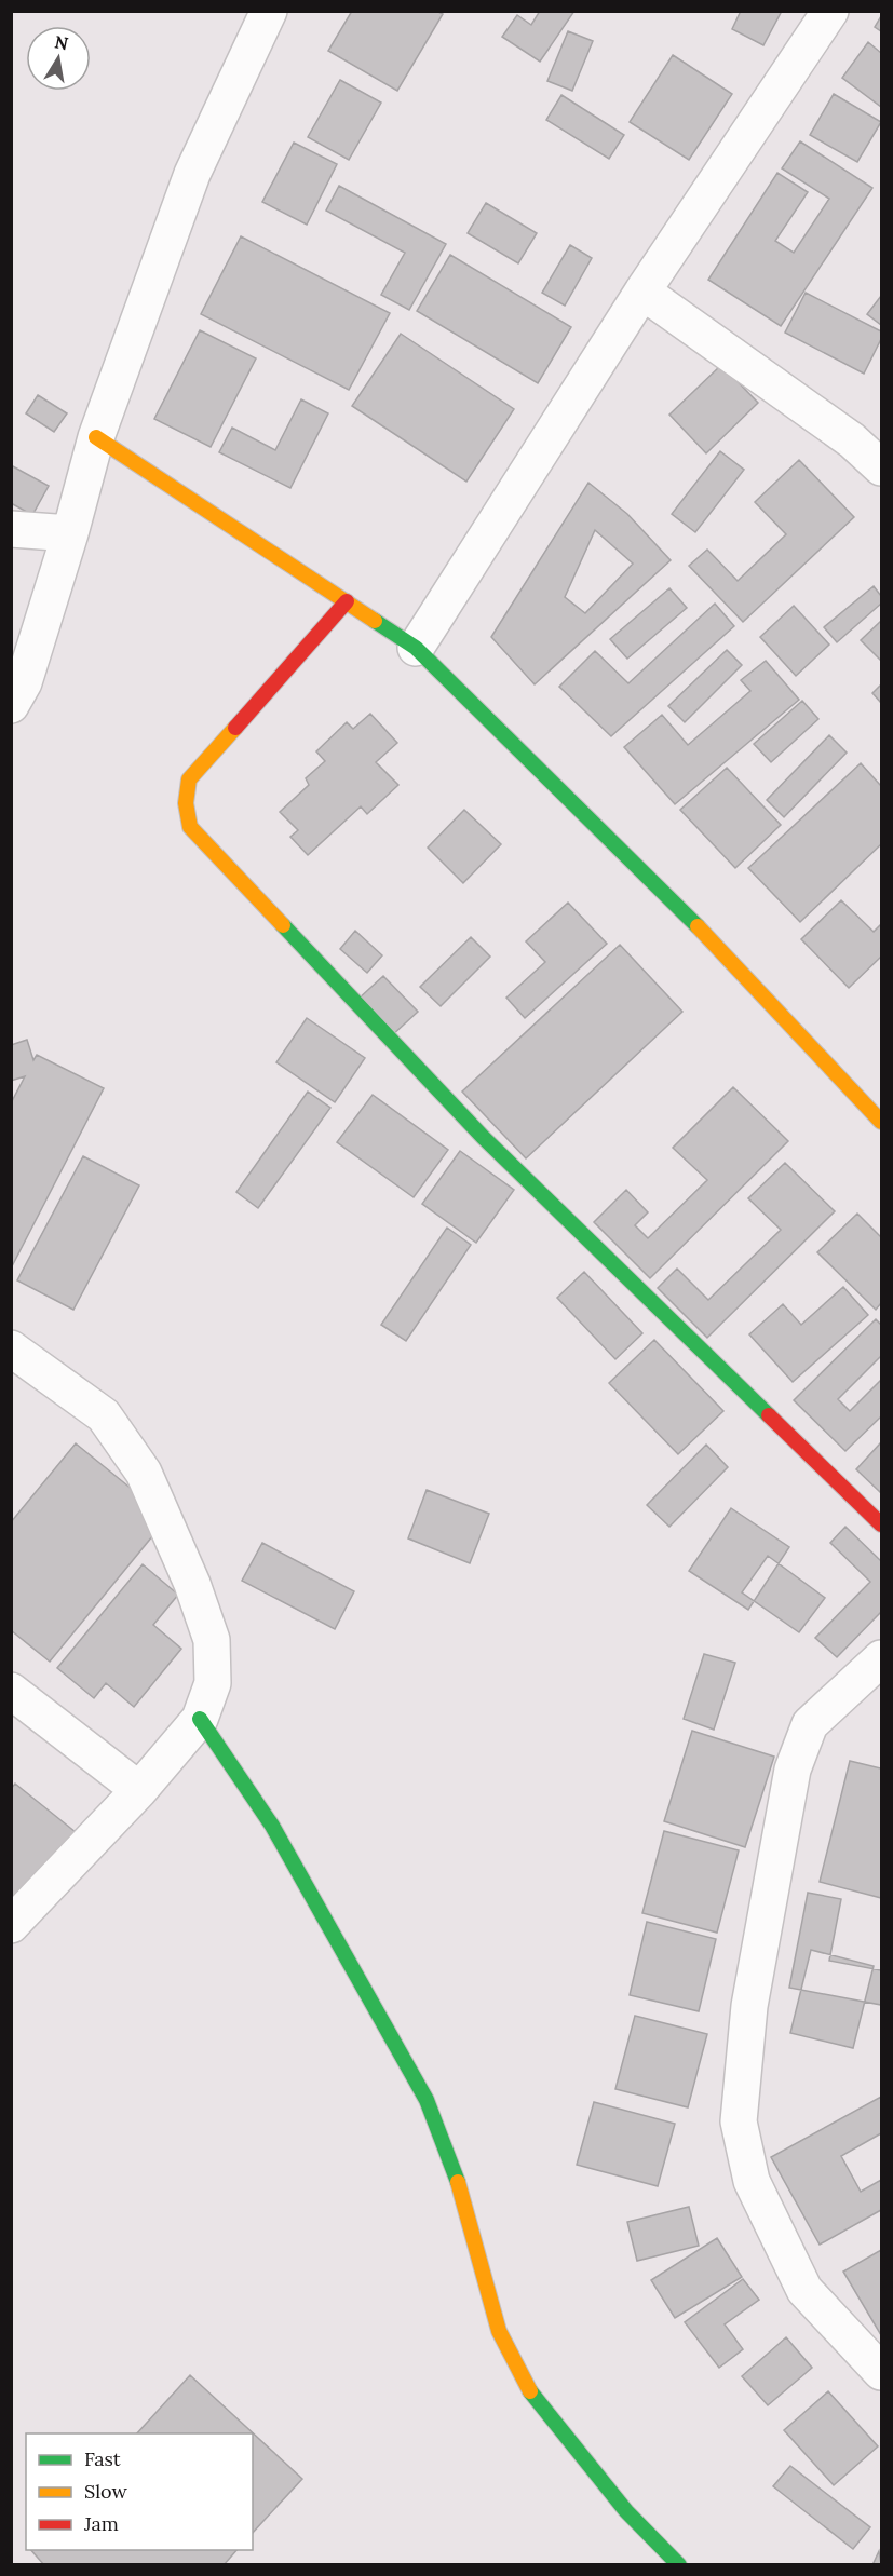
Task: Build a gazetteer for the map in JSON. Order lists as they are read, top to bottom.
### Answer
{
  "legend": ["Fast", "Slow", "Jam"],
  "north": "top"
}
